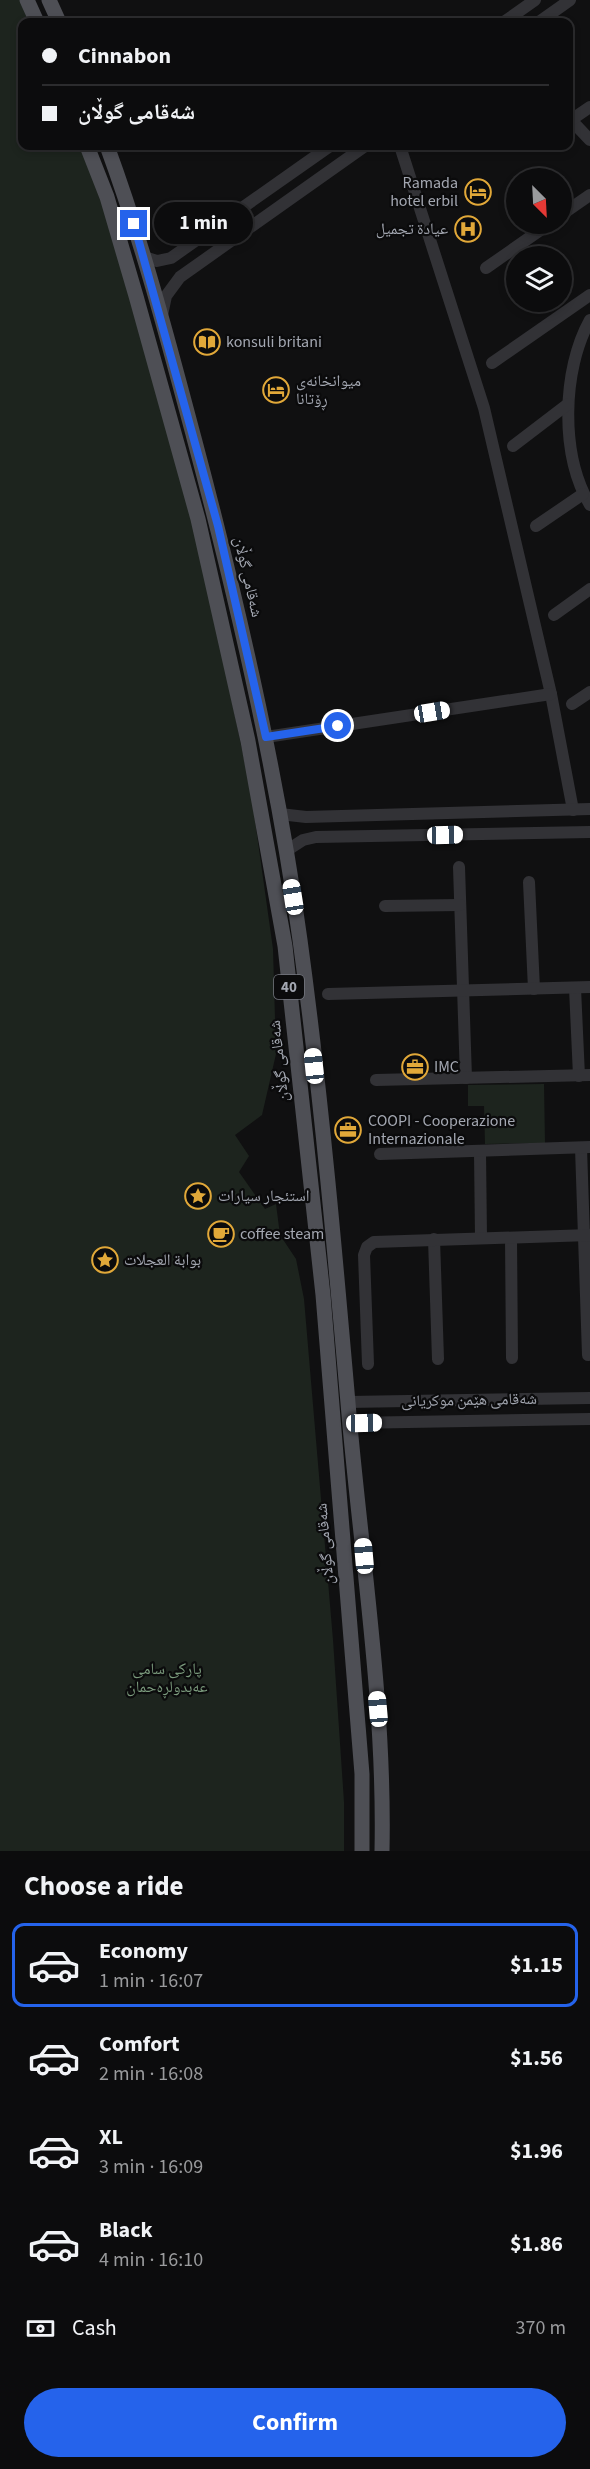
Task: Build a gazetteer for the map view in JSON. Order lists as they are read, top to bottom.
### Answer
{
  "streets": {
    "main road": ["شەقامی گوڵان", "40"],
    "street": ["شەقامی هێمن موکریانی"]
  },
  "crossings": [
    ["شەقامی گوڵان", "شەقامی هێمن موکریانی"]
  ],
  "parks": ["پارکی سامی عەبدولڕەحمان"],
  "places": {
    "hotel": ["Ramada hotel erbil", "میوانخانەی ڕۆتانا"],
    "hospital": ["عيادة تجميل"],
    "library": ["konsuli britani"],
    "office": ["IMC", "COOPI - Cooperazione Internazionale"],
    "place": ["استئجار سيارات", "بوابة العجلات"],
    "cafe": ["coffee steam"]
  },
  "north": "bottom right",
  "page": {
    "banner": ["Cinnabon", "شەقامی گوڵان"],
    "bubble": "1 min",
    "heading": "Choose a ride",
    "list": [
      {
        "name": "Economy",
        "note": "1 min · 16:07",
        "value": "$1.15"
      },
      {
        "name": "Comfort",
        "note": "2 min · 16:08",
        "value": "$1.56"
      },
      {
        "name": "XL",
        "note": "3 min · 16:09",
        "value": "$1.96"
      },
      {
        "name": "Black",
        "note": "4 min · 16:10",
        "value": "$1.86"
      }
    ],
    "pay": ["Cash", "370 m"],
    "buttons": "Confirm"
  }
}
